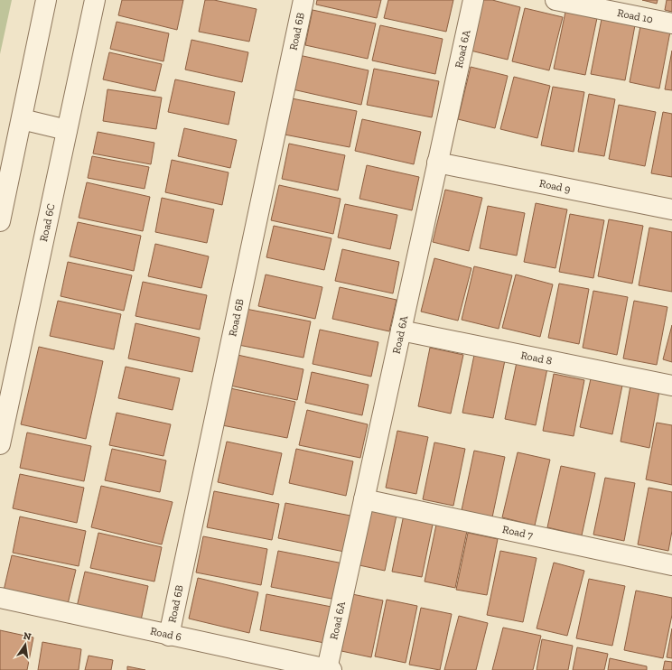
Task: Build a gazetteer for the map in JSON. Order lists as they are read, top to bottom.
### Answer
{
  "streets": {
    "street": [
      "Road 10",
      "Road 6B",
      "Road 6A",
      "Road 9",
      "Road 6C",
      "Road 8",
      "Road 7",
      "Road 6"
    ]
  },
  "crossings": [
    ["Road 6B", "Road 6"],
    ["Road 6A", "Road 9"],
    ["Road 6A", "Road 8"],
    ["Road 6A", "Road 7"],
    ["Road 6A", "Road 6"]
  ],
  "north": "top"
}
